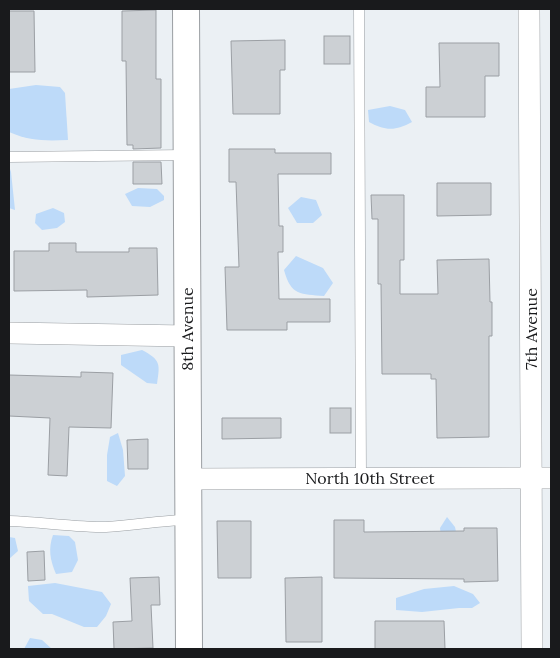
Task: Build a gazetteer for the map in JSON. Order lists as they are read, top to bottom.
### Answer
{
  "streets": {
    "street": ["8th Avenue", "7th Avenue", "North 10th Street"]
  },
  "crossings": [
    ["8th Avenue", "North 10th Street"],
    ["7th Avenue", "North 10th Street"]
  ]
}
